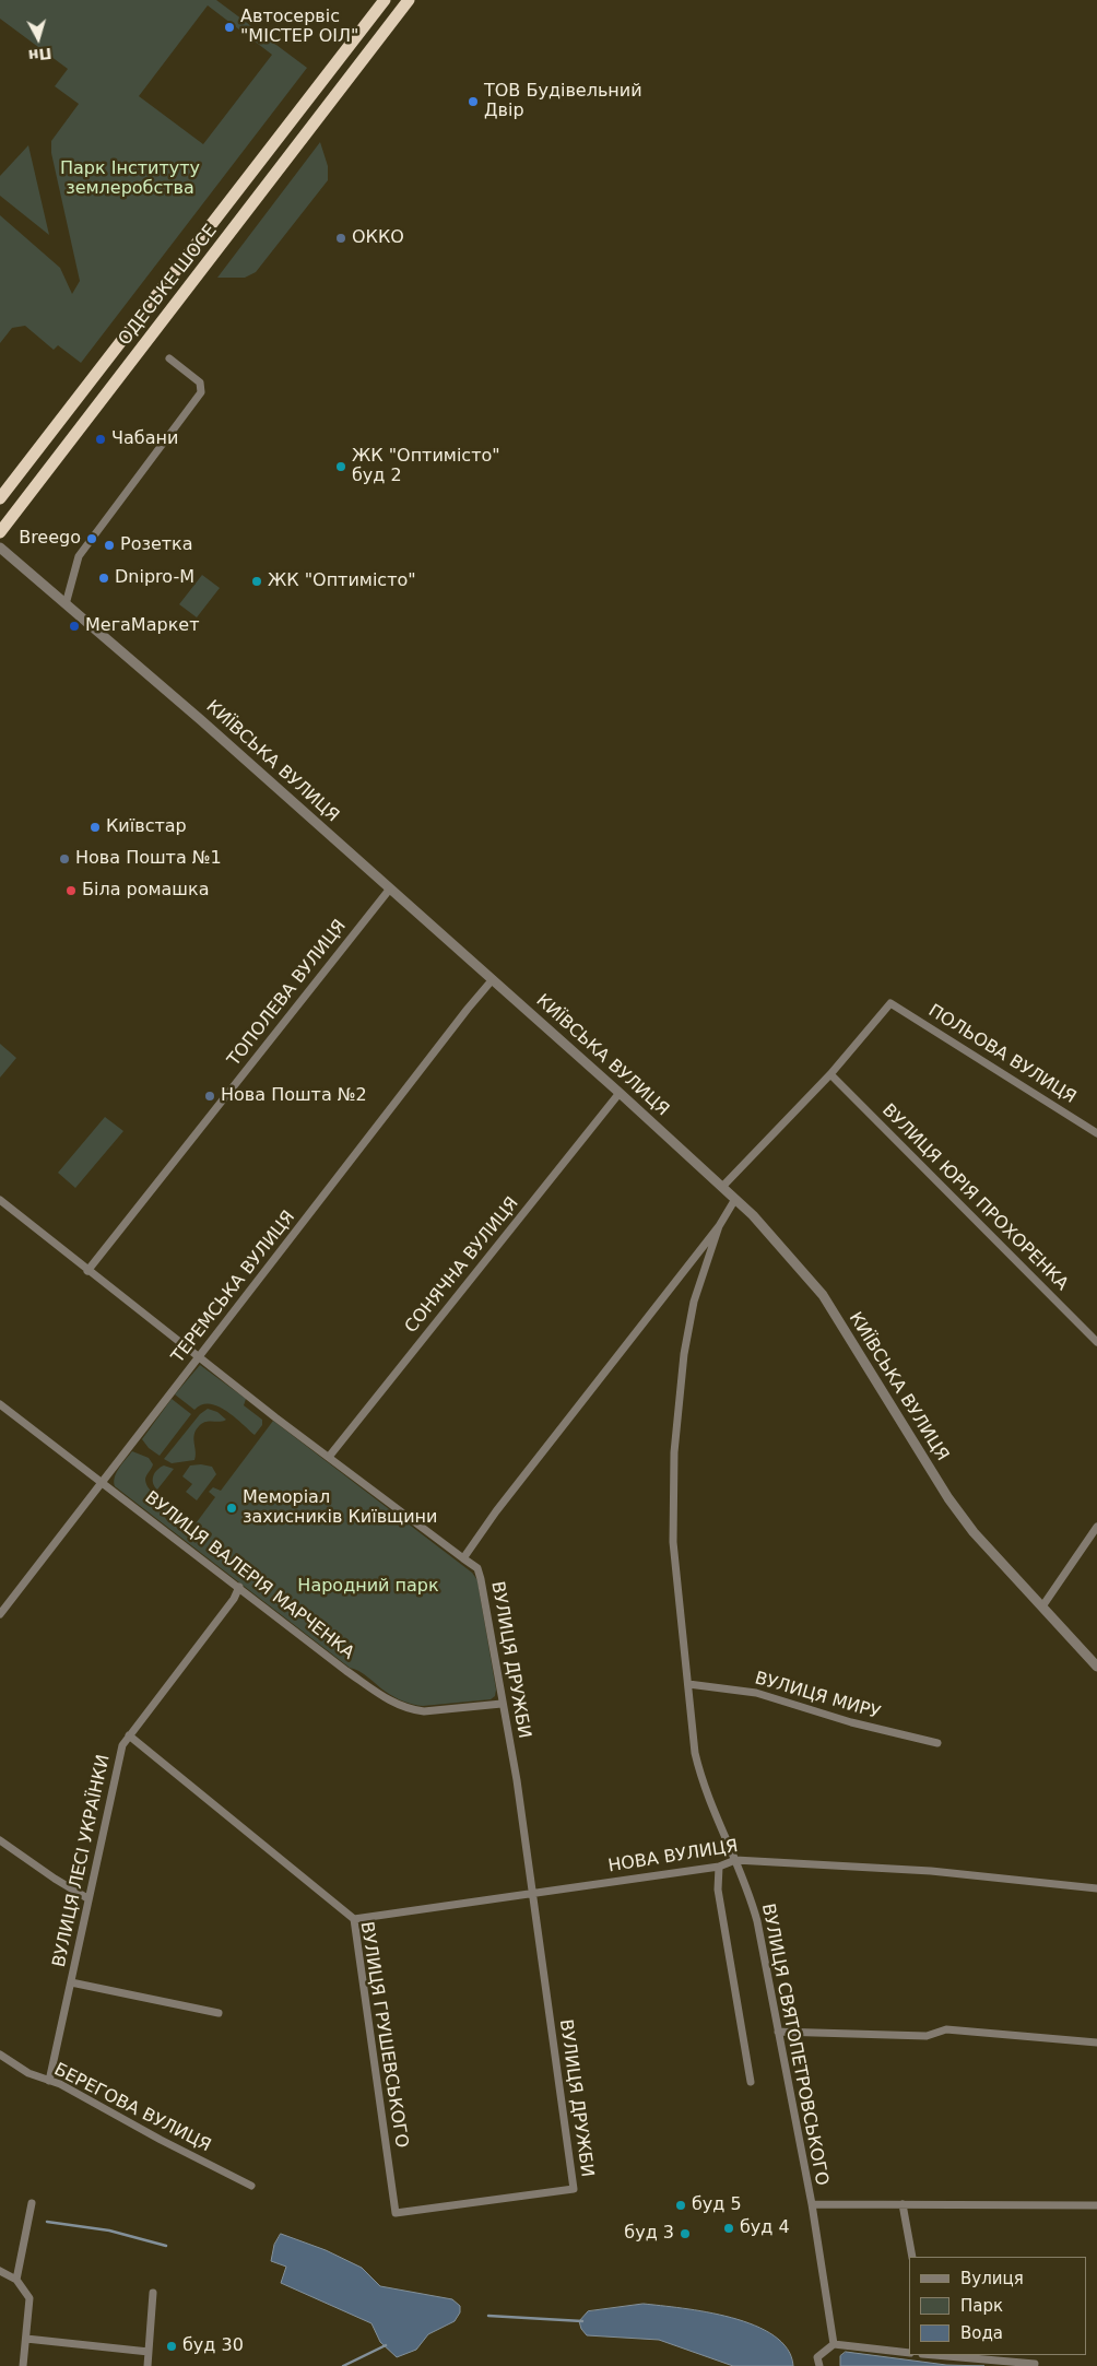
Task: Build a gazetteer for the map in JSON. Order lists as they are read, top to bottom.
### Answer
{
  "streets": {
    "highway": ["ОДЕСЬКЕ ШОСЕ"],
    "street": [
      "КИЇВСЬКА ВУЛИЦЯ",
      "ТОПОЛЕВА ВУЛИЦЯ",
      "ПОЛЬОВА ВУЛИЦЯ",
      "ВУЛИЦЯ ЮРІЯ ПРОХОРЕНКА",
      "СОНЯЧНА ВУЛИЦЯ",
      "ТЕРЕМСЬКА ВУЛИЦЯ",
      "ВУЛИЦЯ ВАЛЕРІЯ МАРЧЕНКА",
      "ВУЛИЦЯ ДРУЖБИ",
      "ВУЛИЦЯ МИРУ",
      "НОВА ВУЛИЦЯ",
      "ВУЛИЦЯ ЛЕСІ УКРАЇНКИ",
      "ВУЛИЦЯ ГРУШЕВСЬКОГО",
      "ВУЛИЦЯ СВЯТОПЕТРОВСЬКОГО",
      "БЕРЕГОВА ВУЛИЦЯ"
    ]
  },
  "crossings": [
    ["КИЇВСЬКА ВУЛИЦЯ", "ТОПОЛЕВА ВУЛИЦЯ"],
    ["КИЇВСЬКА ВУЛИЦЯ", "СОНЯЧНА ВУЛИЦЯ"],
    ["КИЇВСЬКА ВУЛИЦЯ", "ТЕРЕМСЬКА ВУЛИЦЯ"],
    ["ТОПОЛЕВА ВУЛИЦЯ", "ВУЛИЦЯ ДРУЖБИ"],
    ["ПОЛЬОВА ВУЛИЦЯ", "ВУЛИЦЯ ЮРІЯ ПРОХОРЕНКА"],
    ["СОНЯЧНА ВУЛИЦЯ", "ВУЛИЦЯ ДРУЖБИ"],
    ["ТЕРЕМСЬКА ВУЛИЦЯ", "ВУЛИЦЯ ВАЛЕРІЯ МАРЧЕНКА"],
    ["ТЕРЕМСЬКА ВУЛИЦЯ", "ВУЛИЦЯ ДРУЖБИ"],
    ["ВУЛИЦЯ ВАЛЕРІЯ МАРЧЕНКА", "ВУЛИЦЯ ДРУЖБИ"],
    ["ВУЛИЦЯ ВАЛЕРІЯ МАРЧЕНКА", "ВУЛИЦЯ ЛЕСІ УКРАЇНКИ"],
    ["ВУЛИЦЯ ДРУЖБИ", "НОВА ВУЛИЦЯ"],
    ["ВУЛИЦЯ ДРУЖБИ", "ВУЛИЦЯ ГРУШЕВСЬКОГО"],
    ["ВУЛИЦЯ МИРУ", "ВУЛИЦЯ СВЯТОПЕТРОВСЬКОГО"],
    ["НОВА ВУЛИЦЯ", "ВУЛИЦЯ ГРУШЕВСЬКОГО"],
    ["НОВА ВУЛИЦЯ", "ВУЛИЦЯ СВЯТОПЕТРОВСЬКОГО"],
    ["ВУЛИЦЯ ЛЕСІ УКРАЇНКИ", "ВУЛИЦЯ ГРУШЕВСЬКОГО"],
    ["ВУЛИЦЯ ЛЕСІ УКРАЇНКИ", "БЕРЕГОВА ВУЛИЦЯ"]
  ],
  "parks": ["Парк Інституту землеробства", "Народний парк"],
  "places": [
    "Автосервіс \"МІСТЕР ОІЛ\"",
    "ТОВ Будівельний Двір",
    "ОККО",
    "Чабани",
    "ЖК \"Оптимісто\" буд 2",
    "Breego",
    "Розетка",
    "Dnipro-M",
    "ЖК \"Оптимісто\"",
    "МегаМаркет",
    "Київстар",
    "Нова Пошта №1",
    "Біла ромашка",
    "Нова Пошта №2",
    "Меморіал захисників Київщини",
    "буд 5",
    "буд 4",
    "буд 3",
    "буд 30"
  ],
  "legend": ["Вулиця", "Парк", "Вода"],
  "north": "bottom"
}
